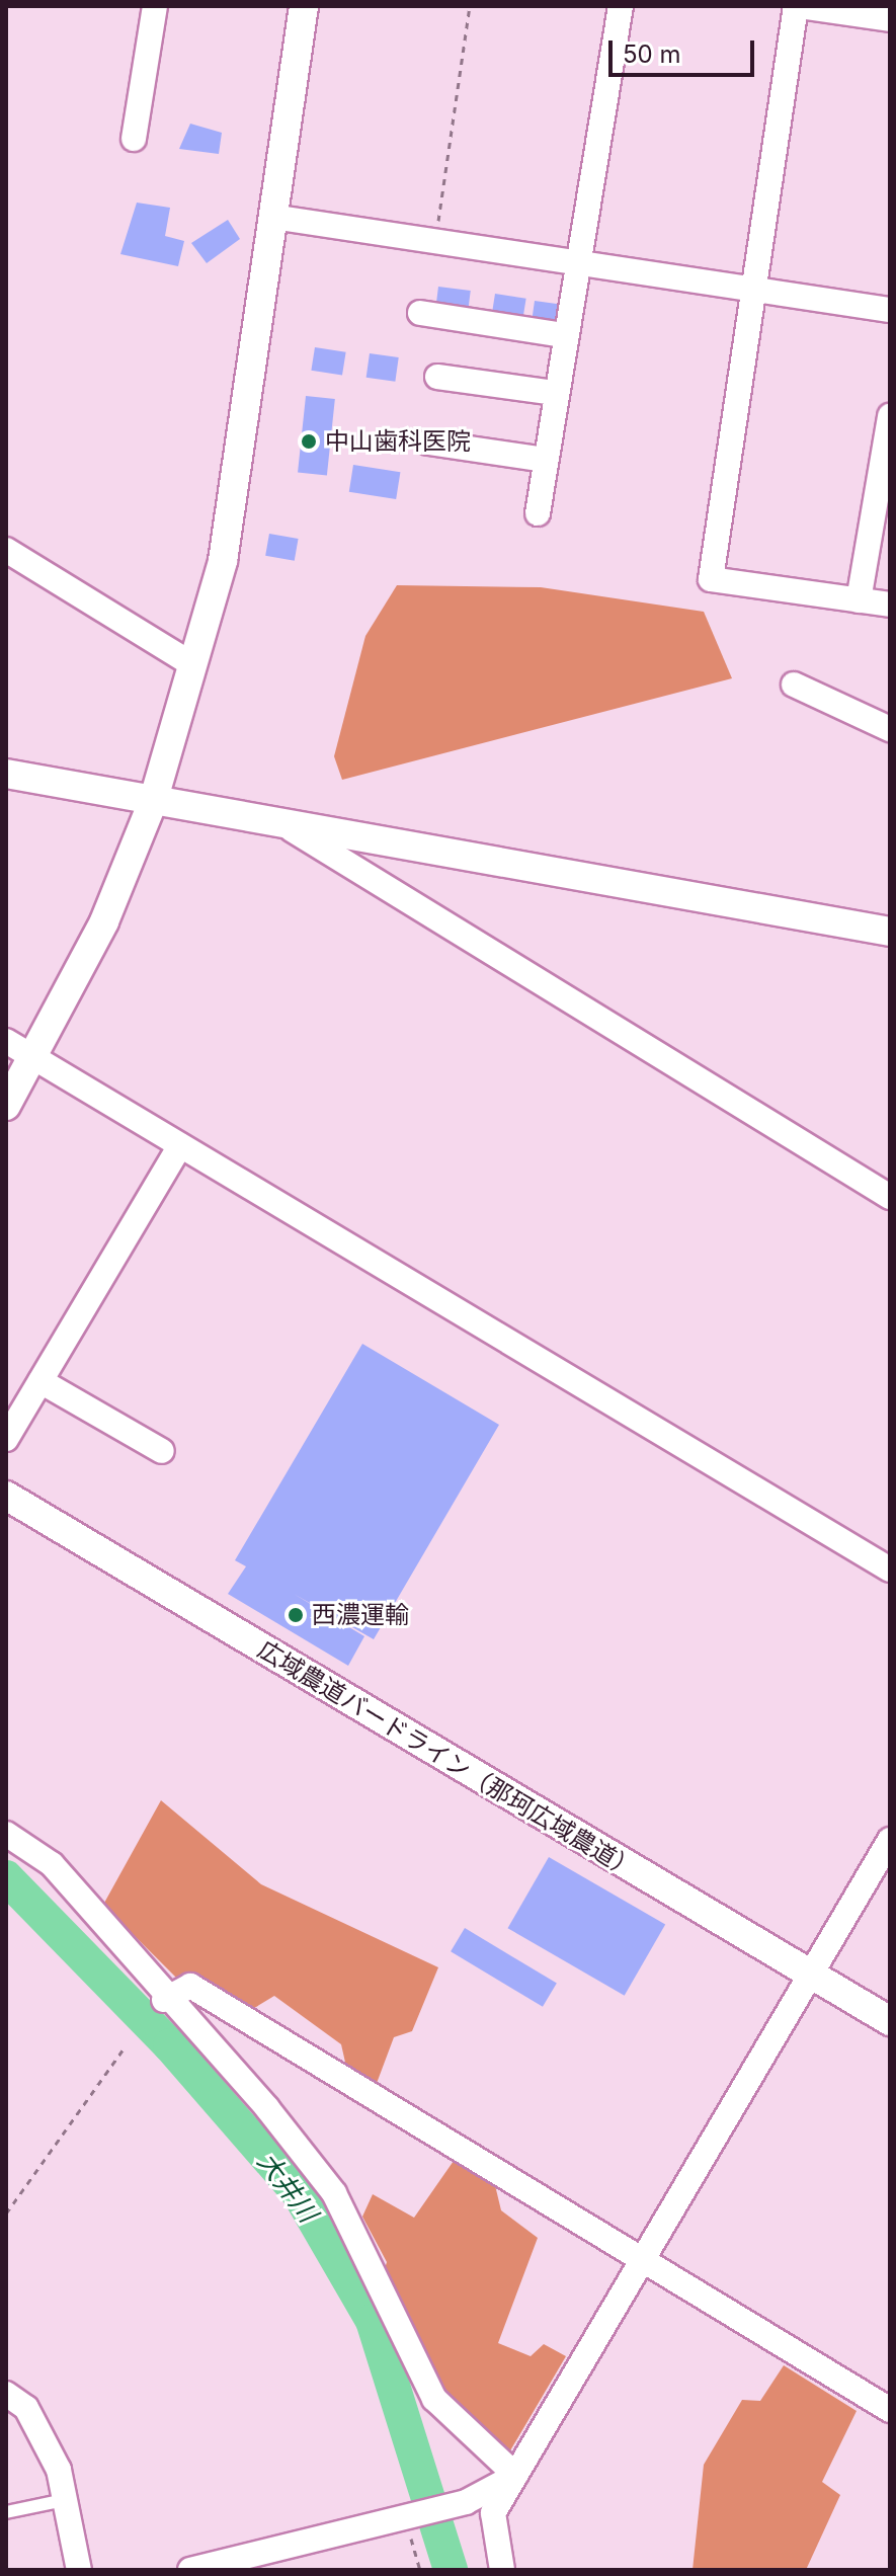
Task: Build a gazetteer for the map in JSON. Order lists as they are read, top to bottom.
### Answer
{
  "streets": {
    "street": ["広域農道バードライン（那珂広域農道）"]
  },
  "water": ["大井川"],
  "places": ["中山歯科医院", "西濃運輸"],
  "scale_bar": "50 m"
}
